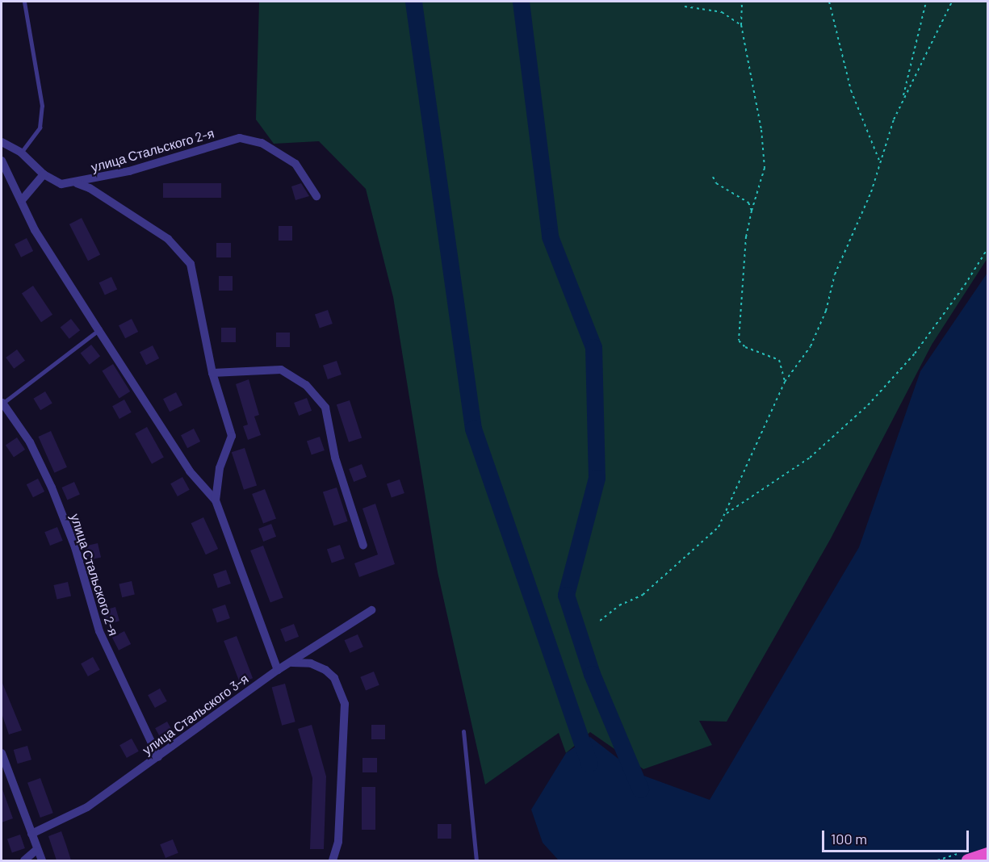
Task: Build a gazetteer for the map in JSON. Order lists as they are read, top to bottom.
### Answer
{
  "streets": {
    "street": ["улица Стальского 2-я", "улица Стальского 3-я"]
  },
  "crossings": [
    ["улица Стальского 2-я", "улица Стальского 3-я"]
  ],
  "scale_bar": "100 m"
}
